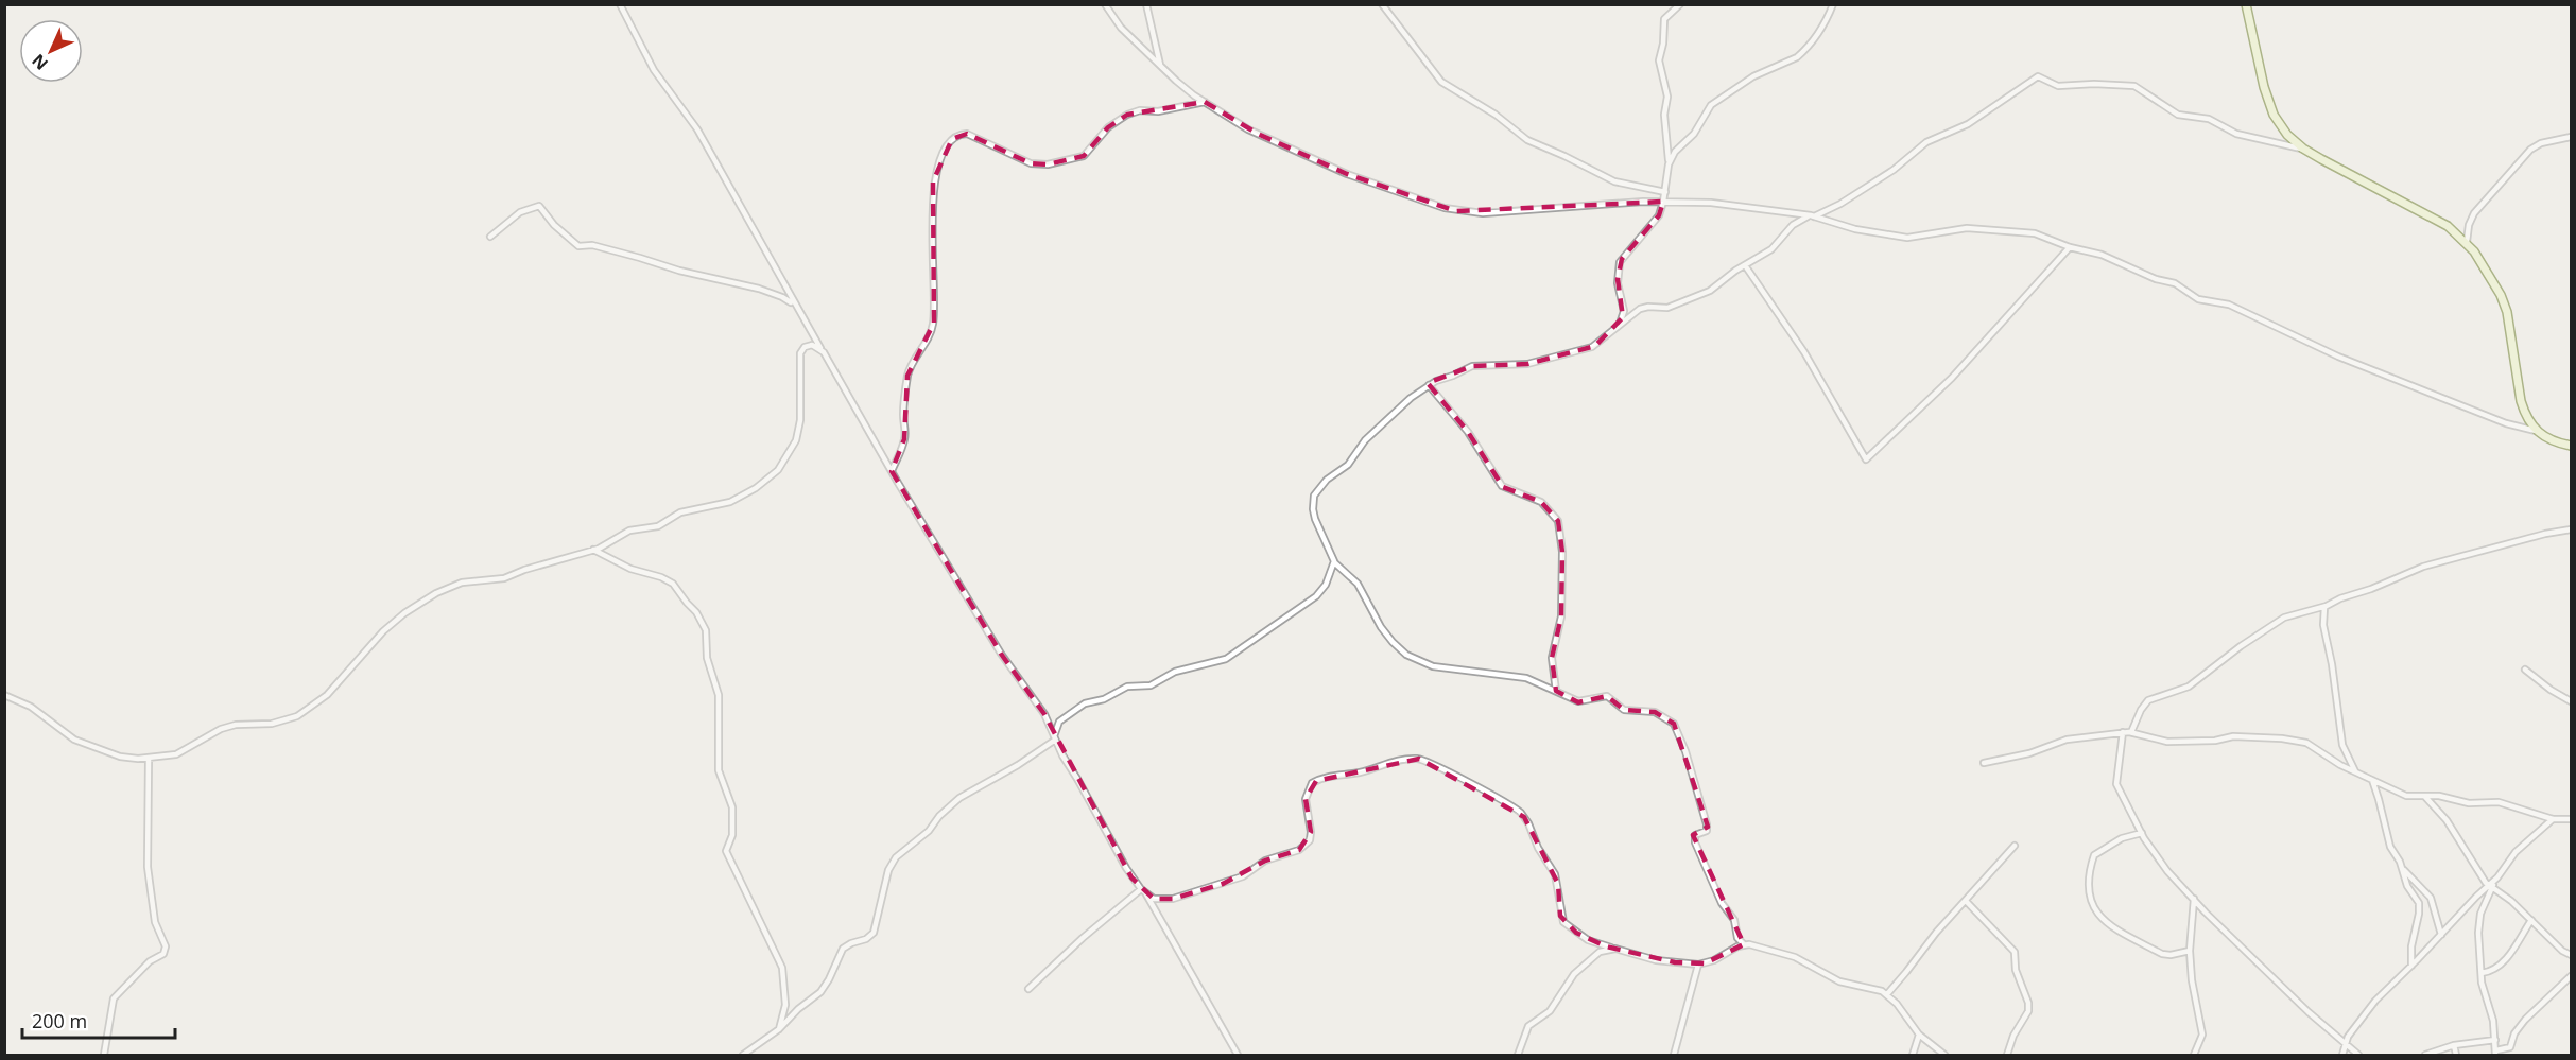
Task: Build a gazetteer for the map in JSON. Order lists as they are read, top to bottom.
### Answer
{
  "scale_bar": "200 m",
  "north": "bottom left"
}
